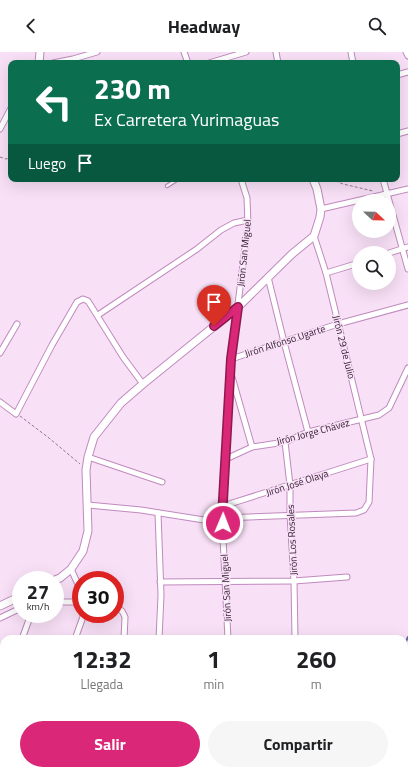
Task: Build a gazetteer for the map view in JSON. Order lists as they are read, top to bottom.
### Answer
{
  "streets": {
    "street": [
      "Jirón San Miguel",
      "Jirón Alfonso Ugarte",
      "Jirón 29 de Julio",
      "Jirón Jorge Chávez",
      "Jirón José Olaya",
      "Jirón Los Rosales"
    ]
  },
  "crossings": [
    ["Jirón San Miguel", "Jirón Alfonso Ugarte"],
    ["Jirón San Miguel", "Jirón Jorge Chávez"],
    ["Jirón San Miguel", "Jirón José Olaya"],
    ["Jirón Alfonso Ugarte", "Jirón 29 de Julio"],
    ["Jirón 29 de Julio", "Jirón Jorge Chávez"],
    ["Jirón 29 de Julio", "Jirón José Olaya"],
    ["Jirón 29 de Julio", "Jirón Los Rosales"],
    ["Jirón Jorge Chávez", "Jirón Los Rosales"],
    ["Jirón José Olaya", "Jirón Los Rosales"]
  ],
  "north": "right",
  "page": {
    "header": "Headway",
    "turn": ["230 m", "Ex Carretera Yurimaguas"],
    "then": "Luego",
    "speed": "27 km/h",
    "limit": "30",
    "eta": [
      "12:32",
      "Llegada",
      "1",
      "min",
      "260",
      "m"
    ],
    "buttons": ["Salir", "Compartir"]
  }
}
